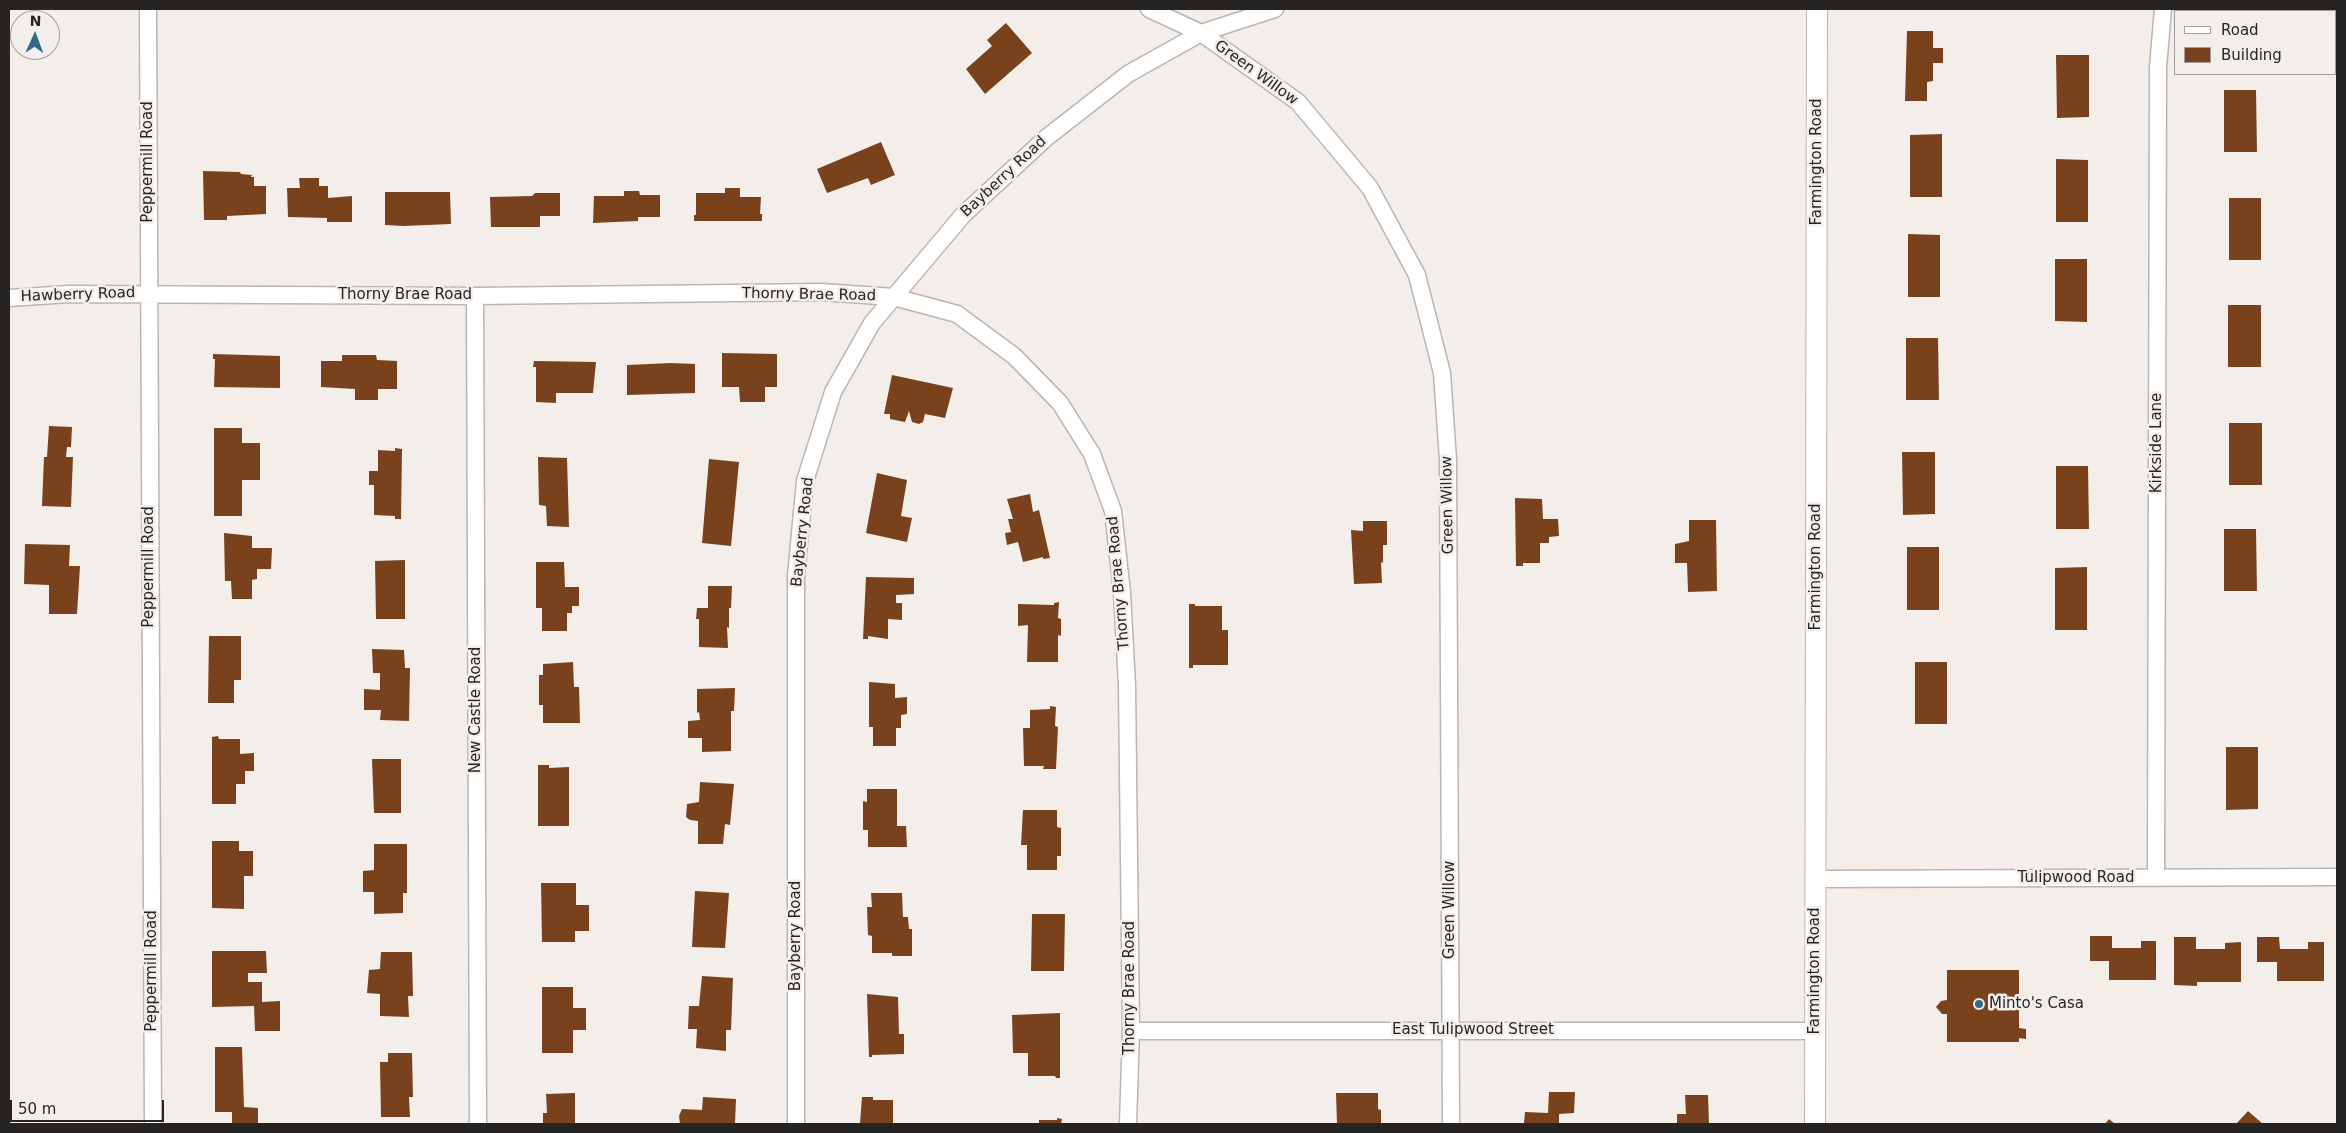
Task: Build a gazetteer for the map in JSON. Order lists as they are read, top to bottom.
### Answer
{
  "streets": {
    "street": [
      "Green Willow",
      "Peppermill Road",
      "Farmington Road",
      "Bayberry Road",
      "Hawberry Road",
      "Thorny Brae Road",
      "Kirkside Lane",
      "New Castle Road",
      "Tulipwood Road",
      "East Tulipwood Street"
    ]
  },
  "crossings": [
    ["Green Willow", "Bayberry Road"],
    ["Green Willow", "East Tulipwood Street"],
    ["Peppermill Road", "Hawberry Road"],
    ["Peppermill Road", "Thorny Brae Road"],
    ["Farmington Road", "Tulipwood Road"],
    ["Farmington Road", "East Tulipwood Street"],
    ["Bayberry Road", "Thorny Brae Road"],
    ["Hawberry Road", "Thorny Brae Road"],
    ["Thorny Brae Road", "New Castle Road"],
    ["Thorny Brae Road", "East Tulipwood Street"],
    ["Kirkside Lane", "Tulipwood Road"]
  ],
  "places": ["Minto's Casa"],
  "legend": ["Road", "Building"],
  "scale_bar": "50 m",
  "north": "top"
}
